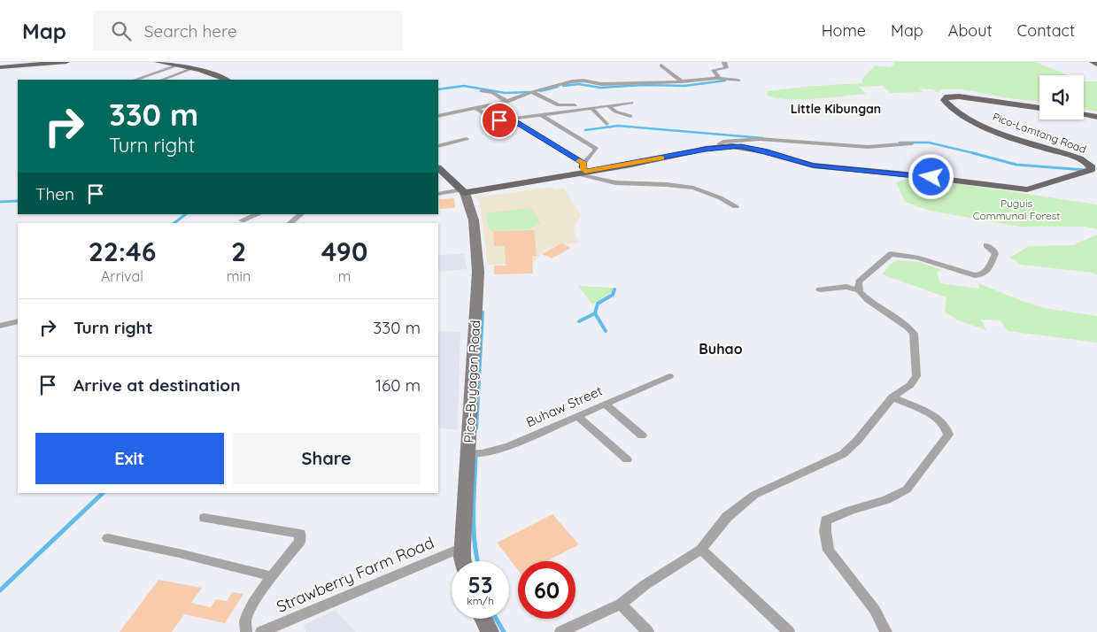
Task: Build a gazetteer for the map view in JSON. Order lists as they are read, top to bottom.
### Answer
{
  "streets": {
    "main road": ["Pico-Lamtang Road", "Pico-Buyagan Road"],
    "street": ["Buhaw Street", "Strawberry Farm Road"]
  },
  "crossings": [
    ["Pico-Lamtang Road", "Pico-Buyagan Road"],
    ["Pico-Buyagan Road", "Buhaw Street"],
    ["Pico-Buyagan Road", "Strawberry Farm Road"]
  ],
  "districts": ["Little Kibungan", "Buhao"],
  "parks": ["Puguis Communal Forest"],
  "page": {
    "header": "Map",
    "search": "Search here",
    "nav": [
      "Home",
      "Map",
      "About",
      "Contact"
    ],
    "turn": ["330 m", "Turn right"],
    "then": "Then",
    "eta": [
      "22:46",
      "Arrival",
      "2",
      "min",
      "490",
      "m"
    ],
    "list": [
      {
        "name": "Turn right",
        "value": "330 m"
      },
      {
        "name": "Arrive at destination",
        "value": "160 m"
      }
    ],
    "buttons": ["Exit", "Share"],
    "speed": "53 km/h",
    "limit": "60"
  }
}
